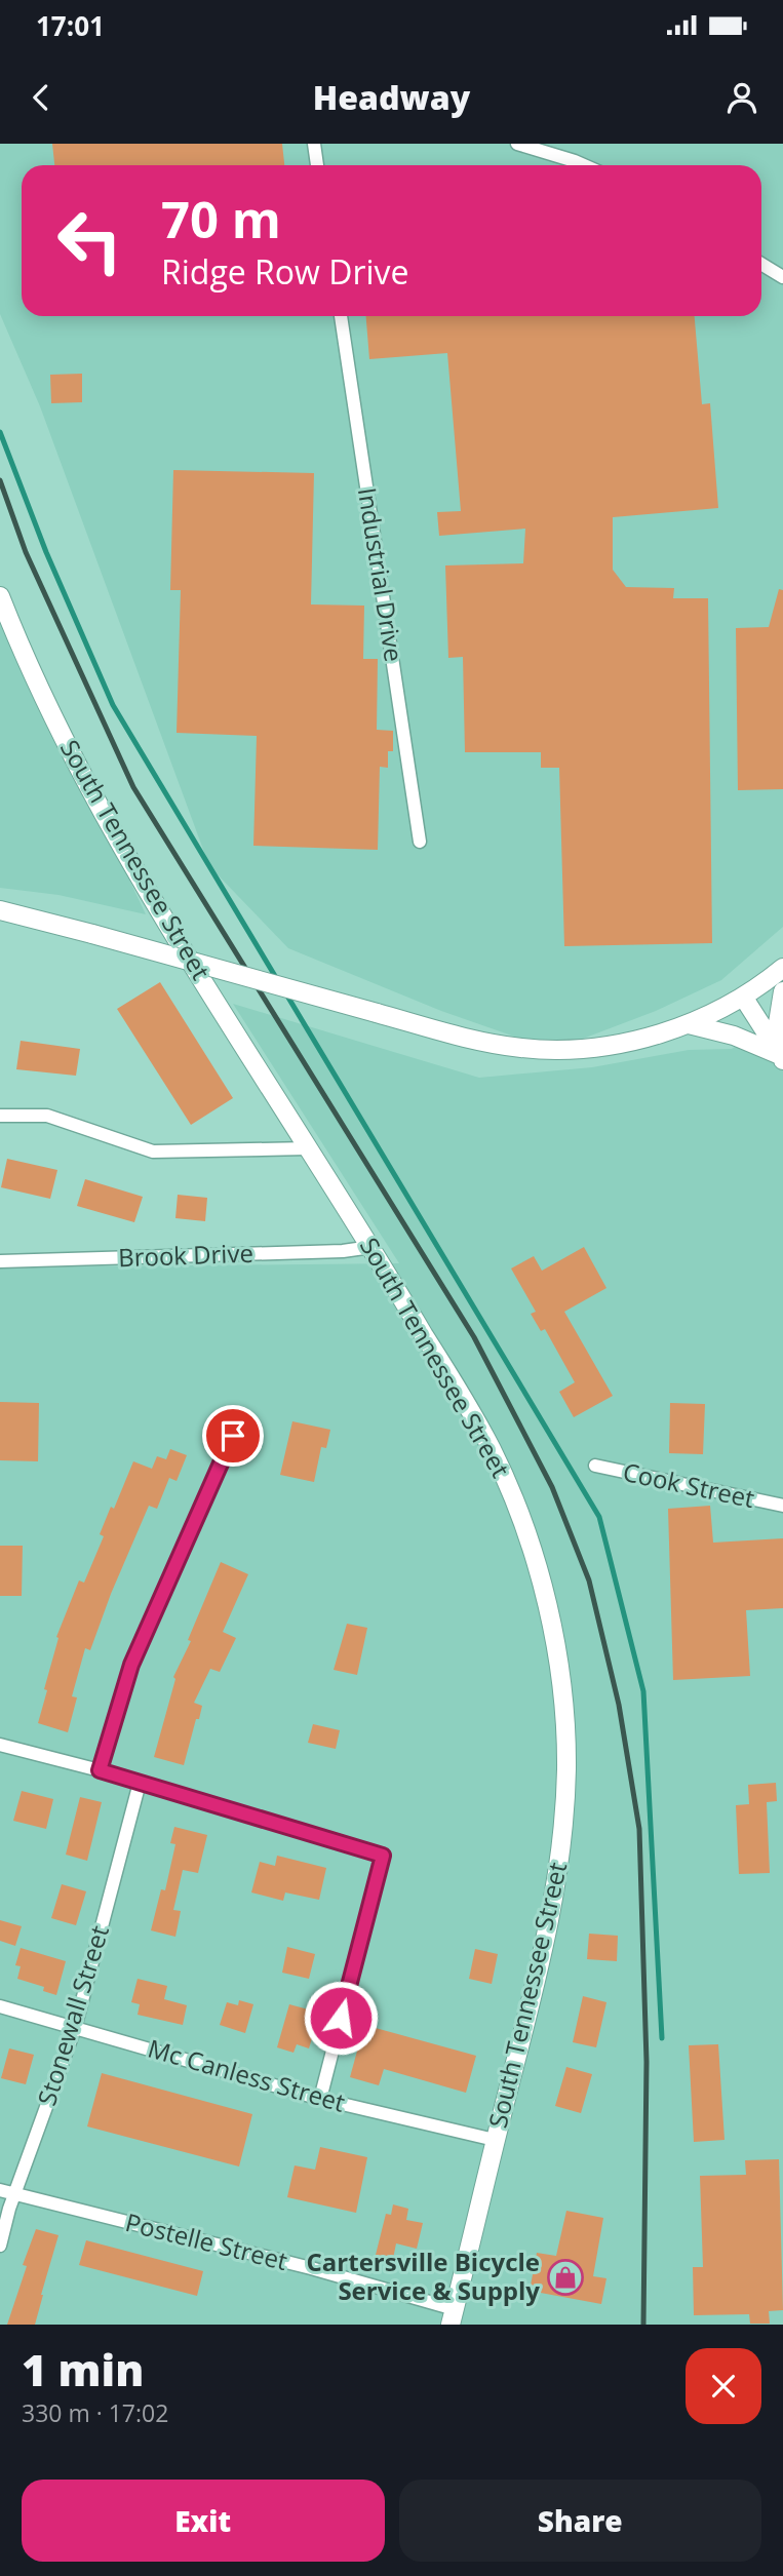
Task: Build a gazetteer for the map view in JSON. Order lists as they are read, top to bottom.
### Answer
{
  "streets": {
    "main road": ["South Tennessee Street"],
    "street": [
      "Industrial Drive",
      "Brook Drive",
      "Cook Street",
      "Stonewall Street",
      "Mc Canless Street",
      "Postelle Street"
    ]
  },
  "crossings": [
    ["South Tennessee Street", "Brook Drive"],
    ["South Tennessee Street", "Mc Canless Street"],
    ["South Tennessee Street", "Postelle Street"],
    ["Stonewall Street", "Mc Canless Street"],
    ["Stonewall Street", "Postelle Street"]
  ],
  "places": {
    "shop": ["Cartersville Bicycle Service & Supply"]
  },
  "page": {
    "status": "17:01",
    "header": "Headway",
    "turn": ["70 m", "Ridge Row Drive"],
    "heading": ["1 min", "330 m · 17:02"],
    "buttons": ["Exit", "Share"]
  }
}
